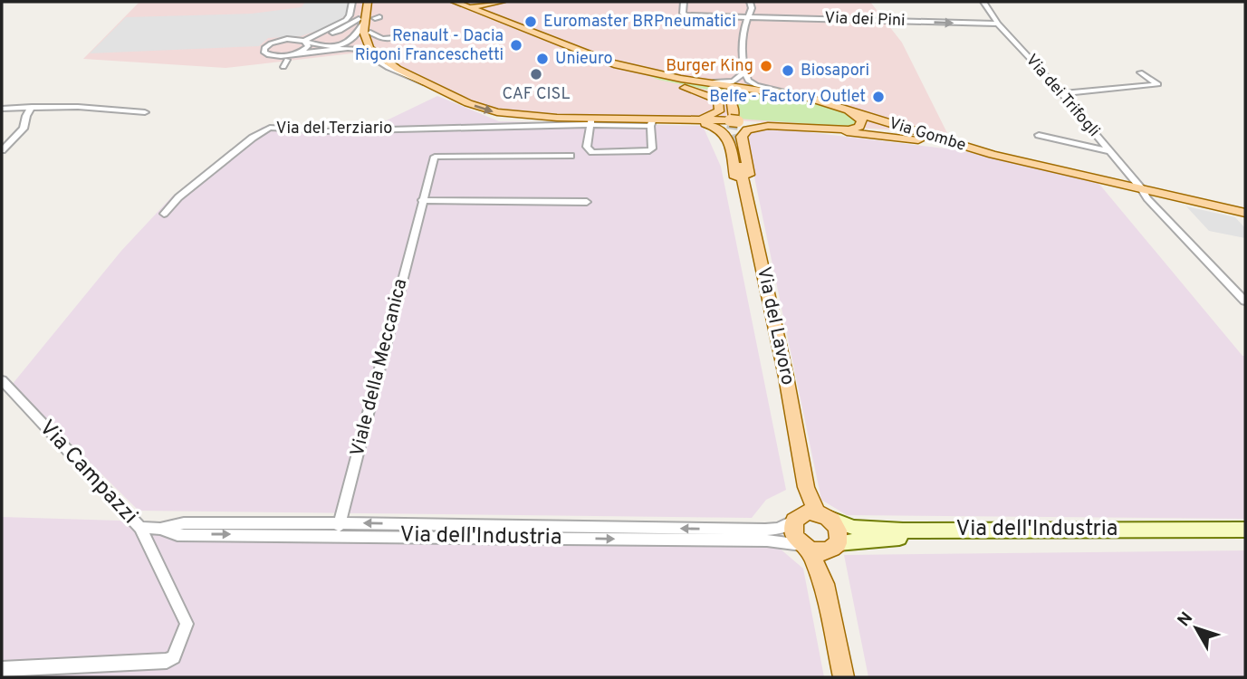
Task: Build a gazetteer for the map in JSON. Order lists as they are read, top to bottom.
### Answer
{
  "streets": {
    "main road": ["Via del Terziario", "Via Gombe", "Via del Lavoro"],
    "street": [
      "Via dei Pini",
      "Via dei Trifogli",
      "Viale della Meccanica",
      "Via Campazzi",
      "Via dell'Industria"
    ]
  },
  "crossings": [
    ["Via dei Pini", "Via dei Trifogli"],
    ["Via dei Trifogli", "Via Gombe"],
    ["Via del Terziario", "Via Gombe"],
    ["Via del Lavoro", "Via dell'Industria"],
    ["Viale della Meccanica", "Via dell'Industria"],
    ["Via Campazzi", "Via dell'Industria"]
  ],
  "one_way": ["Via dei Pini"],
  "places": [
    "Euromaster BRPneumatici",
    "Renault - Dacia Rigoni Franceschetti",
    "Unieuro",
    "Burger King",
    "Biosapori",
    "CAF CISL",
    "Belfe - Factory Outlet"
  ],
  "north": "top left"
}
